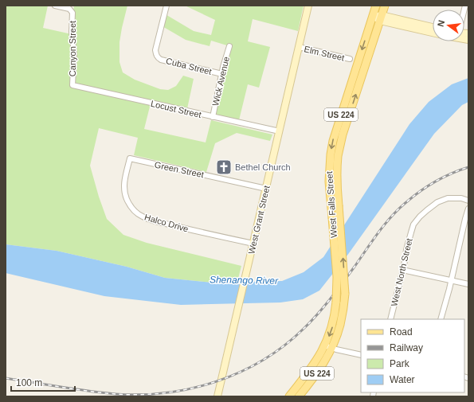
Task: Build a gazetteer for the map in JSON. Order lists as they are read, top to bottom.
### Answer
{
  "streets": {
    "main road": ["US 224", "West Falls Street"],
    "street": [
      "Canyon Street",
      "Elm Street",
      "Cuba Street",
      "Wick Avenue",
      "Locust Street",
      "Green Street",
      "West Grant Street",
      "Halco Drive",
      "West North Street"
    ]
  },
  "crossings": [
    ["Canyon Street", "Locust Street"],
    ["Elm Street", "West Grant Street"],
    ["Cuba Street", "Wick Avenue"],
    ["Wick Avenue", "Locust Street"],
    ["Locust Street", "West Grant Street"],
    ["Green Street", "West Grant Street"],
    ["Green Street", "Halco Drive"],
    ["West Grant Street", "Halco Drive"]
  ],
  "water": ["Shenango River"],
  "places": {
    "church": ["Bethel Church"]
  },
  "legend": [
    "Road",
    "Railway",
    "Park",
    "Water"
  ],
  "scale_bar": "100 m",
  "north": "left"
}
